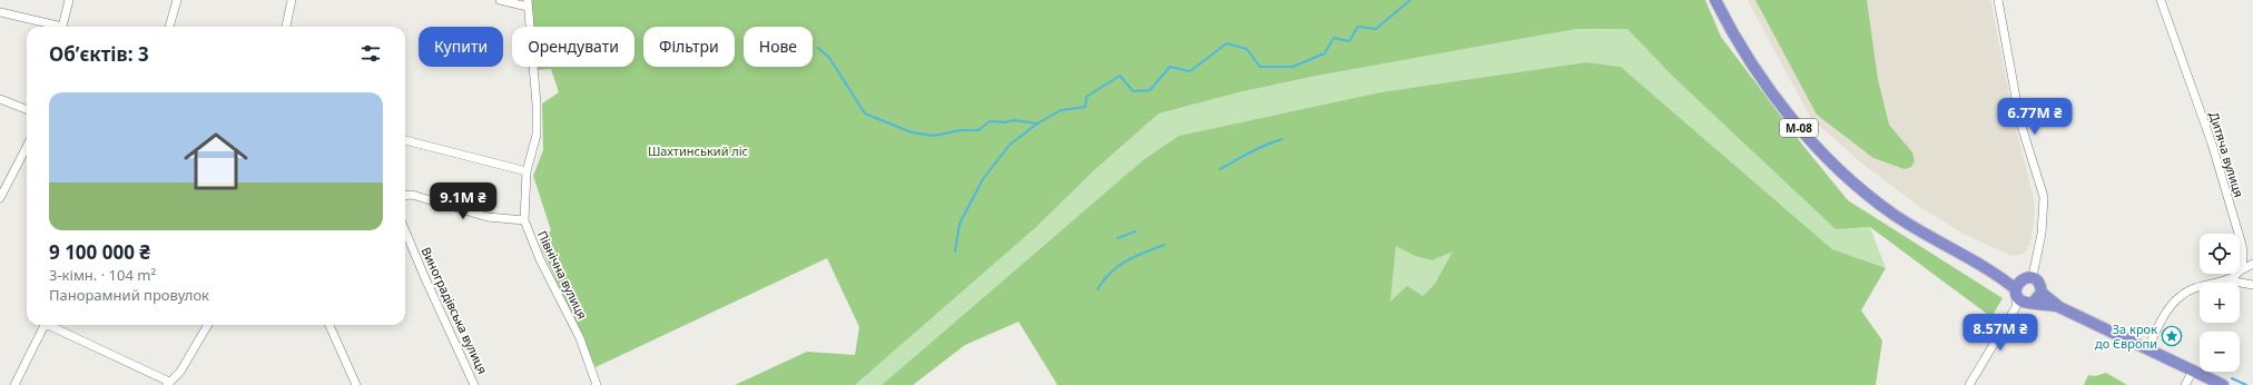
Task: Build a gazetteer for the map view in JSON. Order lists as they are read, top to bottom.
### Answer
{
  "streets": {
    "highway": ["М-08"],
    "street": ["Дитяча вулиця", "Північна вулиця", "Виноградівська вулиця"]
  },
  "parks": ["Шахтинський ліс"],
  "places": {
    "place": ["За крок до Європи"]
  },
  "page": {
    "chip": [
      "Купити",
      "Орендувати",
      "Фільтри",
      "Нове"
    ],
    "heading": "Об’єктів: 3",
    "list": [
      {
        "name": "9 100 000 ₴",
        "note": "3-кімн. · 104 m² · Панорамний провулок"
      }
    ],
    "price": ["6.77M ₴", "9.1M ₴", "8.57M ₴"],
    "map_buttons": ["+", "−"]
  }
}
